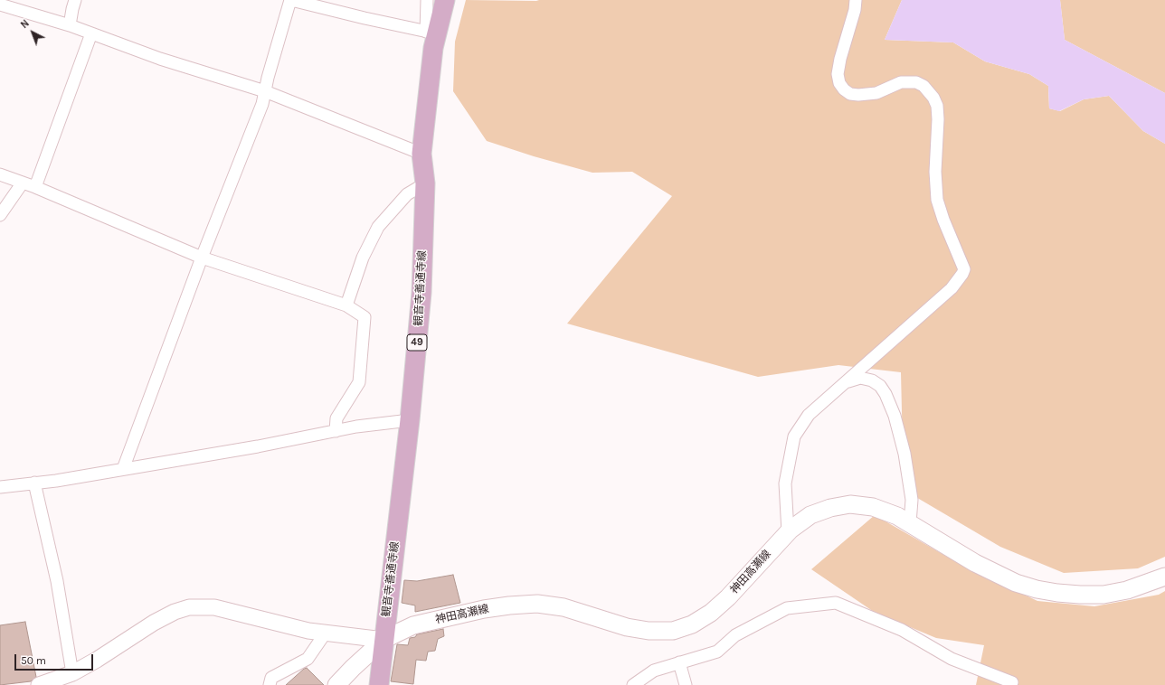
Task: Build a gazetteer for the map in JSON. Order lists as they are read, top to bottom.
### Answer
{
  "streets": {
    "main road": ["観音寺善通寺線", "49", "神田高瀬線"]
  },
  "crossings": [
    ["観音寺善通寺線", "神田高瀬線"]
  ],
  "scale_bar": "50 m",
  "north": "top left"
}
